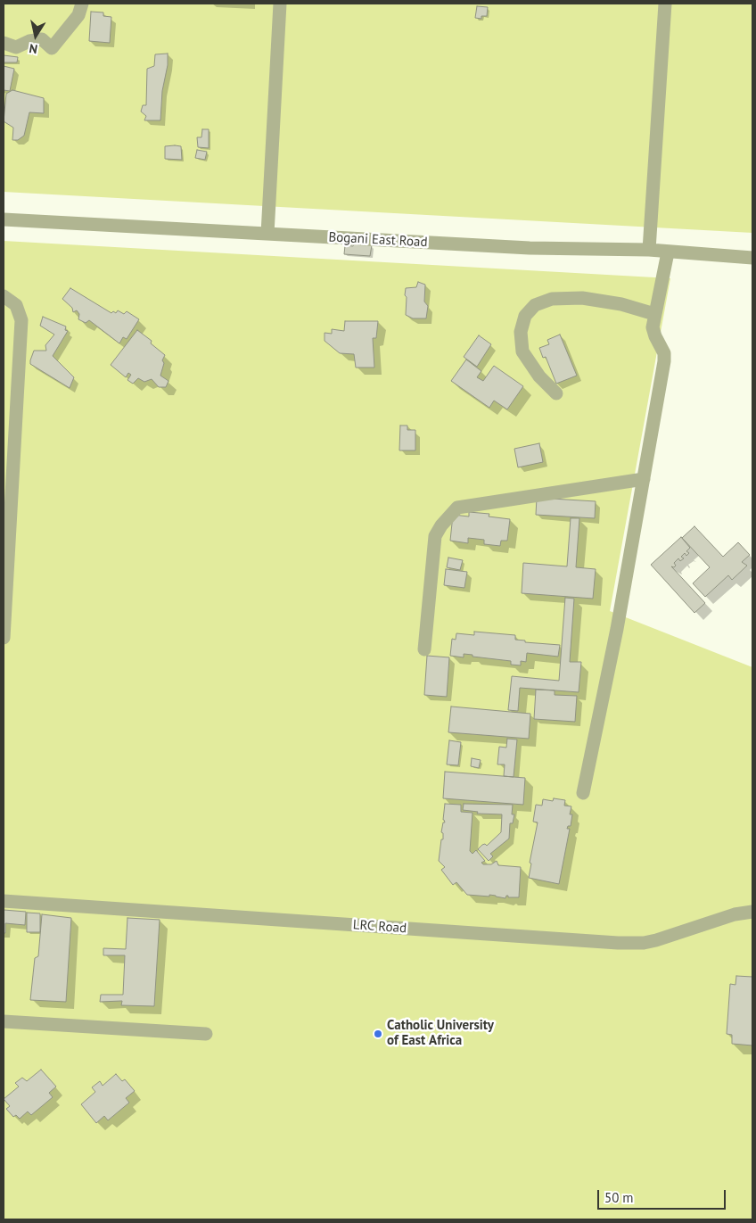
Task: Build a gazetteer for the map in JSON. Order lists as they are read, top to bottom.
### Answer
{
  "streets": {
    "street": ["Bogani East Road", "LRC Road"]
  },
  "places": ["Catholic University of East Africa"],
  "scale_bar": "50 m",
  "north": "bottom"
}
